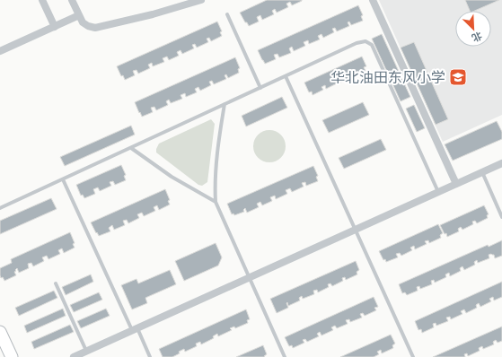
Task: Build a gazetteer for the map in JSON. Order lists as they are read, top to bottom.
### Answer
{
  "places": {
    "school or university": ["华北油田东风小学"]
  },
  "north": "bottom right"
}
